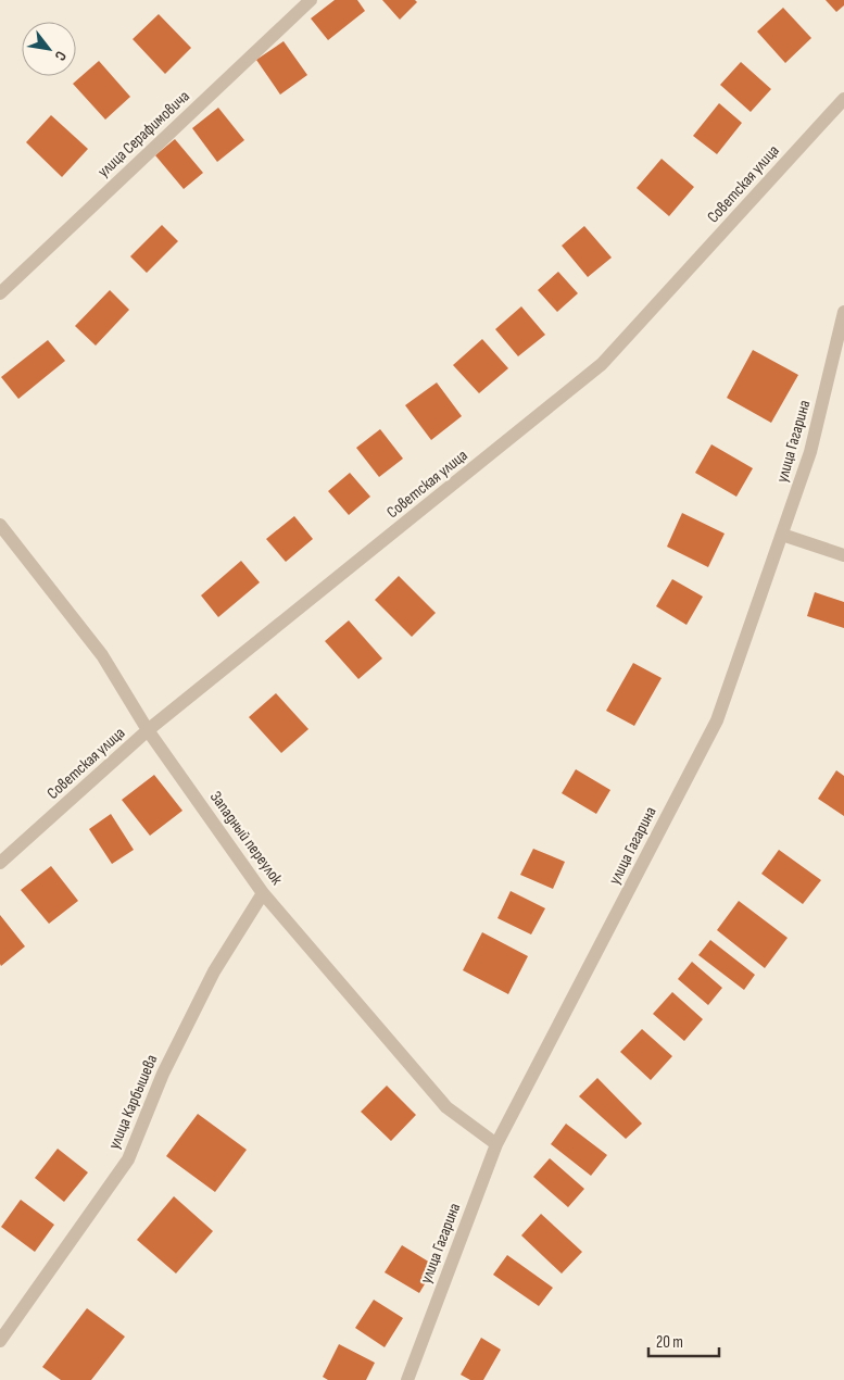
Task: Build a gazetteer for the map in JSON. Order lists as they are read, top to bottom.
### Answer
{
  "streets": {
    "street": [
      "улица Серафимовича",
      "Советская улица",
      "улица Гагарина",
      "Западный переулок",
      "улица Карбышева"
    ]
  },
  "crossings": [
    ["Советская улица", "Западный переулок"],
    ["улица Гагарина", "Западный переулок"],
    ["Западный переулок", "улица Карбышева"]
  ],
  "scale_bar": "20 m",
  "north": "bottom right"
}
